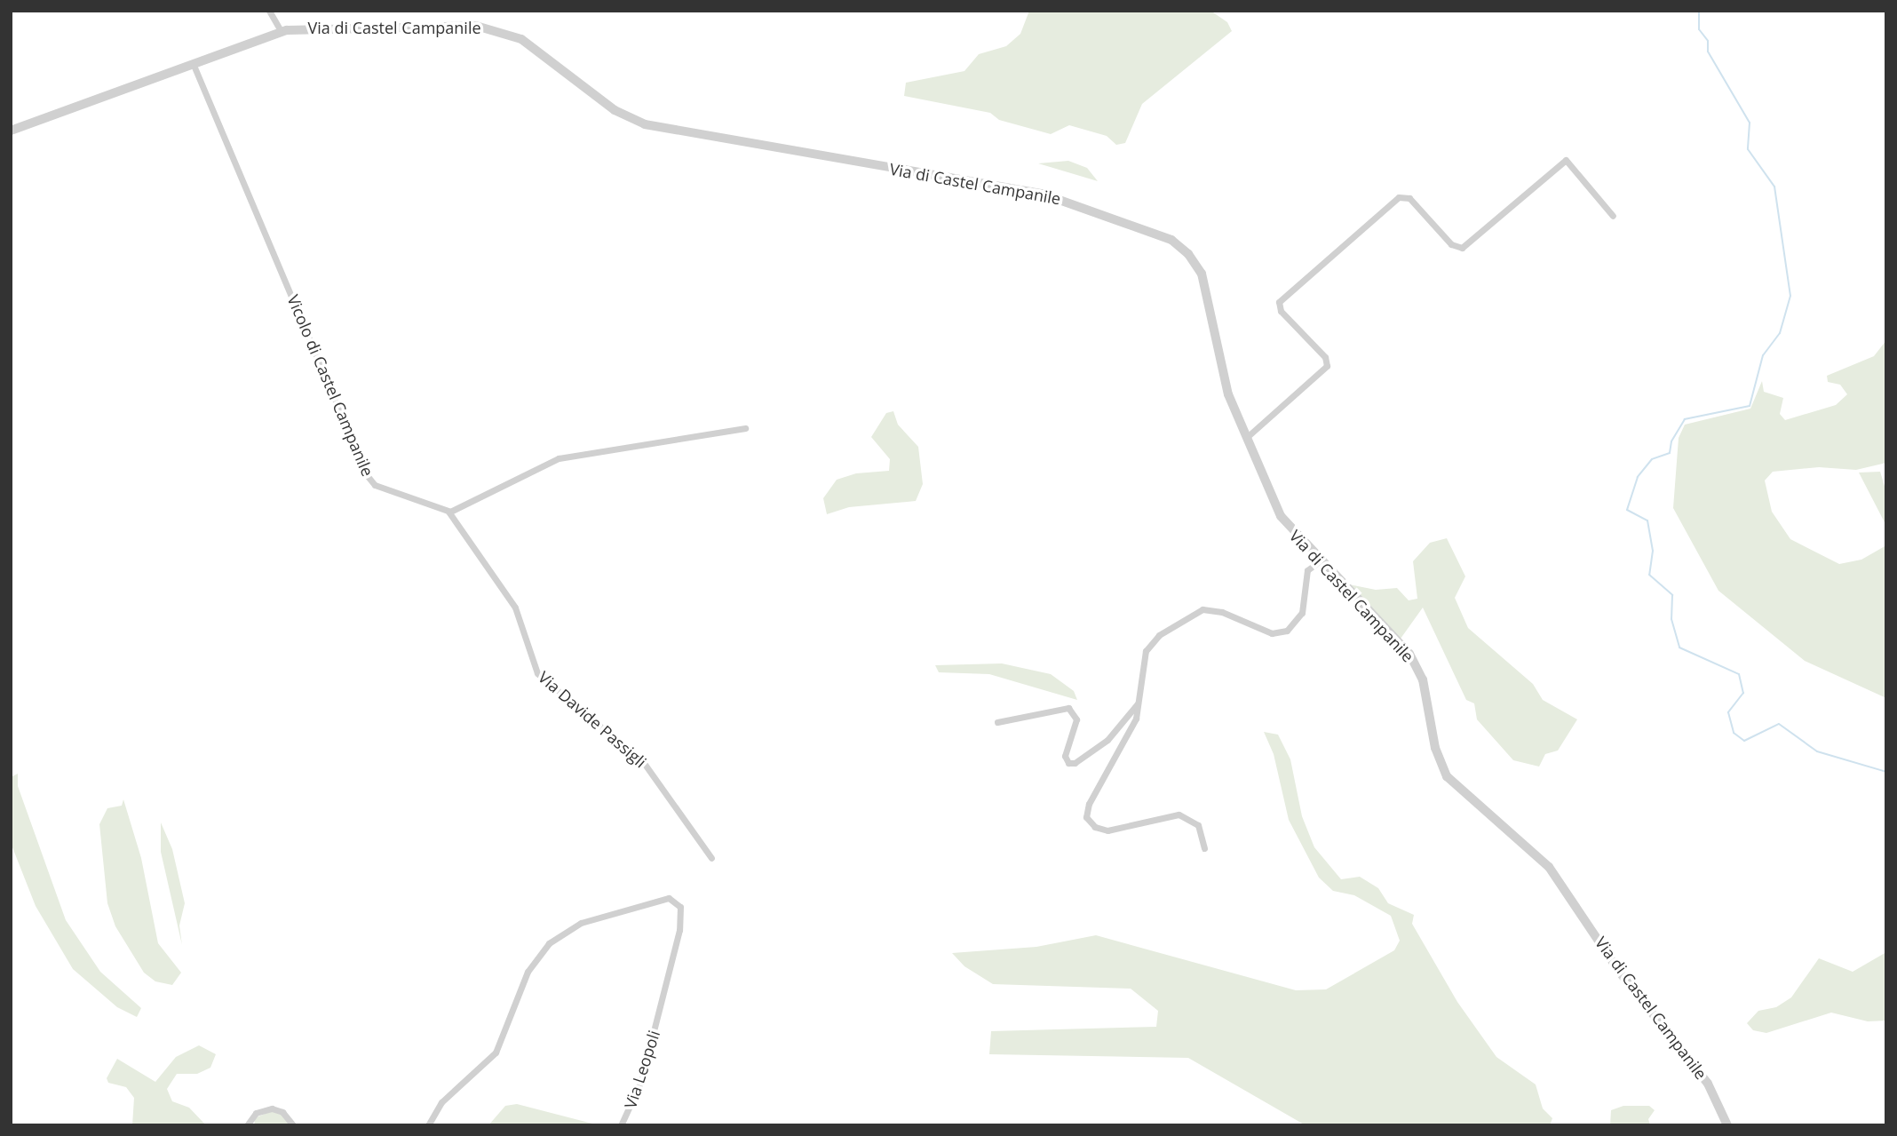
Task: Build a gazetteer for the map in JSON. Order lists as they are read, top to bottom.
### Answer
{
  "streets": {
    "street": [
      "Via di Castel Campanile",
      "Vicolo di Castel Campanile",
      "Via Davide Passigli",
      "Via Leopoli"
    ]
  },
  "crossings": [
    ["Via di Castel Campanile", "Vicolo di Castel Campanile"],
    ["Vicolo di Castel Campanile", "Via Davide Passigli"]
  ]
}
